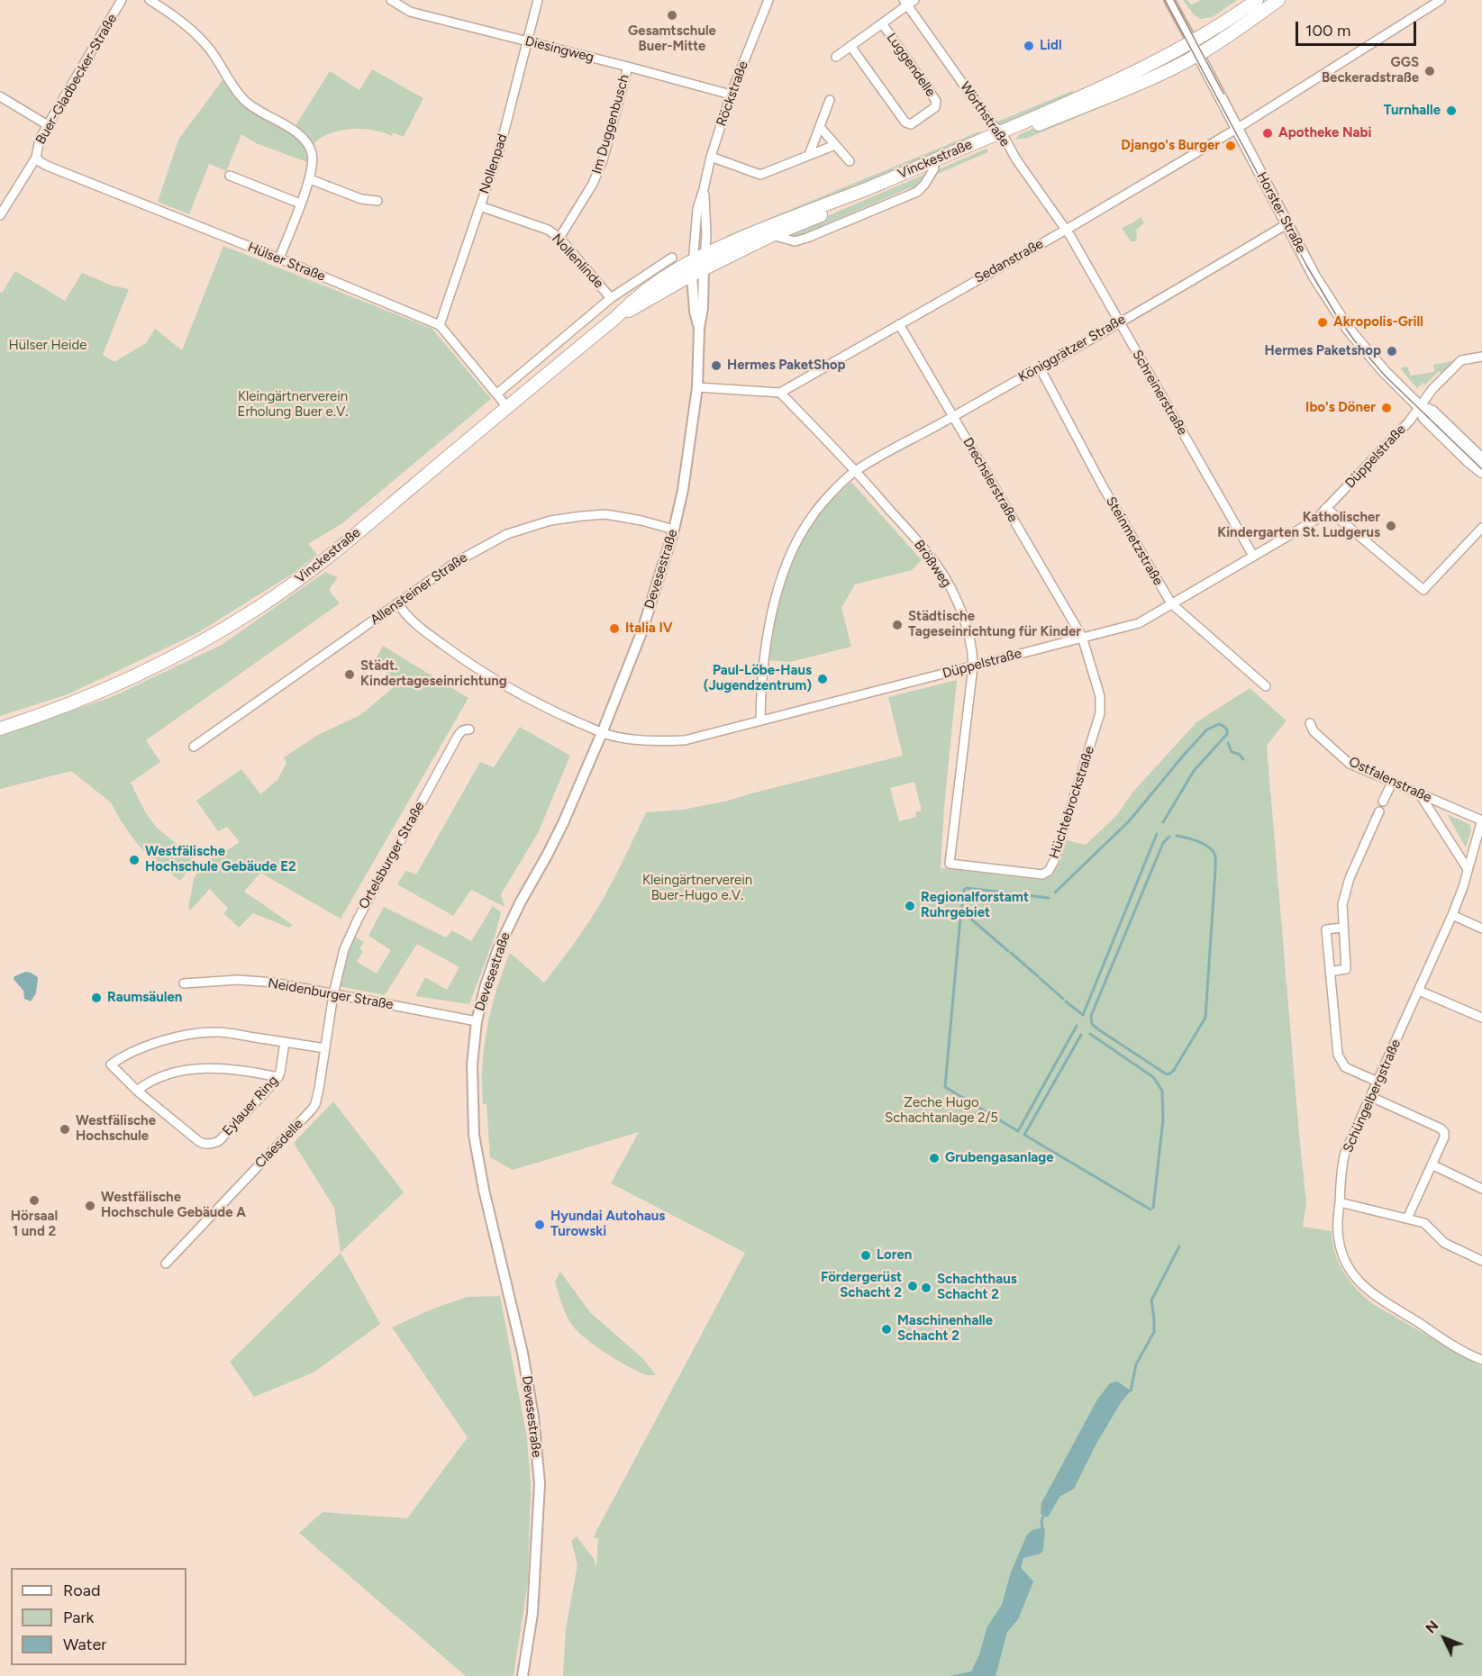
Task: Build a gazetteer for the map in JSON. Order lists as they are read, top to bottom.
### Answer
{
  "streets": {
    "main road": ["Vinckestraße", "Horster Straße"],
    "street": [
      "Diesingweg",
      "Luggendelle",
      "Buer-Gladbecker-Straße",
      "Röckstraße",
      "Wörthstraße",
      "Im Duggenbusch",
      "Nollenpad",
      "Nollenlinde",
      "Sedanstraße",
      "Hülser Straße",
      "Königgrätzer Straße",
      "Schreinerstraße",
      "Düppelstraße",
      "Drechslerstraße",
      "Steinmetzstraße",
      "Brößweg",
      "Devesestraße",
      "Allensteiner Straße",
      "Ostfalenstraße",
      "Hüchtebrockstraße",
      "Ortelsburger Straße",
      "Neidenburger Straße",
      "Schüngelbergstraße",
      "Eylauer Ring",
      "Claesdelle"
    ]
  },
  "crossings": [
    ["Diesingweg", "Röckstraße"],
    ["Diesingweg", "Im Duggenbusch"],
    ["Diesingweg", "Nollenpad"],
    ["Luggendelle", "Wörthstraße"],
    ["Buer-Gladbecker-Straße", "Hülser Straße"],
    ["Röckstraße", "Vinckestraße"],
    ["Röckstraße", "Devesestraße"],
    ["Wörthstraße", "Vinckestraße"],
    ["Wörthstraße", "Sedanstraße"],
    ["Wörthstraße", "Schreinerstraße"],
    ["Im Duggenbusch", "Nollenlinde"],
    ["Vinckestraße", "Horster Straße"],
    ["Vinckestraße", "Hülser Straße"],
    ["Vinckestraße", "Devesestraße"],
    ["Nollenpad", "Nollenlinde"],
    ["Nollenpad", "Hülser Straße"],
    ["Horster Straße", "Sedanstraße"],
    ["Horster Straße", "Königgrätzer Straße"],
    ["Horster Straße", "Düppelstraße"],
    ["Sedanstraße", "Schreinerstraße"],
    ["Sedanstraße", "Drechslerstraße"],
    ["Sedanstraße", "Brößweg"],
    ["Königgrätzer Straße", "Schreinerstraße"],
    ["Königgrätzer Straße", "Düppelstraße"],
    ["Königgrätzer Straße", "Drechslerstraße"],
    ["Königgrätzer Straße", "Steinmetzstraße"],
    ["Königgrätzer Straße", "Brößweg"],
    ["Schreinerstraße", "Düppelstraße"],
    ["Düppelstraße", "Drechslerstraße"],
    ["Düppelstraße", "Steinmetzstraße"],
    ["Düppelstraße", "Brößweg"],
    ["Düppelstraße", "Devesestraße"],
    ["Düppelstraße", "Allensteiner Straße"],
    ["Düppelstraße", "Hüchtebrockstraße"],
    ["Drechslerstraße", "Hüchtebrockstraße"],
    ["Brößweg", "Hüchtebrockstraße"],
    ["Devesestraße", "Allensteiner Straße"],
    ["Devesestraße", "Neidenburger Straße"],
    ["Ostfalenstraße", "Schüngelbergstraße"],
    ["Ortelsburger Straße", "Neidenburger Straße"],
    ["Ortelsburger Straße", "Claesdelle"],
    ["Neidenburger Straße", "Claesdelle"],
    ["Eylauer Ring", "Claesdelle"]
  ],
  "parks": [
    "Hülser Heide",
    "Kleingärtnerverein Erholung Buer e.V.",
    "Kleingärtnerverein Buer-Hugo e.V.",
    "Zeche Hugo Schachtanlage 2/5"
  ],
  "places": [
    "Gesamtschule Buer-Mitte",
    "Lidl",
    "GGS Beckeradstraße",
    "Turnhalle",
    "Apotheke Nabi",
    "Django's Burger",
    "Akropolis-Grill",
    "Hermes Paketshop",
    "Hermes PaketShop",
    "Ibo's Döner",
    "Katholischer Kindergarten St. Ludgerus",
    "Städtische Tageseinrichtung für Kinder",
    "Italia IV",
    "Städt. Kindertageseinrichtung",
    "Paul-Löbe-Haus (Jugendzentrum)",
    "Westfälische Hochschule Gebäude E2",
    "Regionalforstamt Ruhrgebiet",
    "Raumsäulen",
    "Westfälische Hochschule",
    "Grubengasanlage",
    "Hörsaal 1 und 2",
    "Westfälische Hochschule Gebäude A",
    "Hyundai Autohaus Turowski",
    "Loren",
    "Fördergerüst Schacht 2",
    "Schachthaus Schacht 2",
    "Maschinenhalle Schacht 2"
  ],
  "legend": ["Road", "Park", "Water"],
  "scale_bar": "100 m",
  "north": "top left"
}
